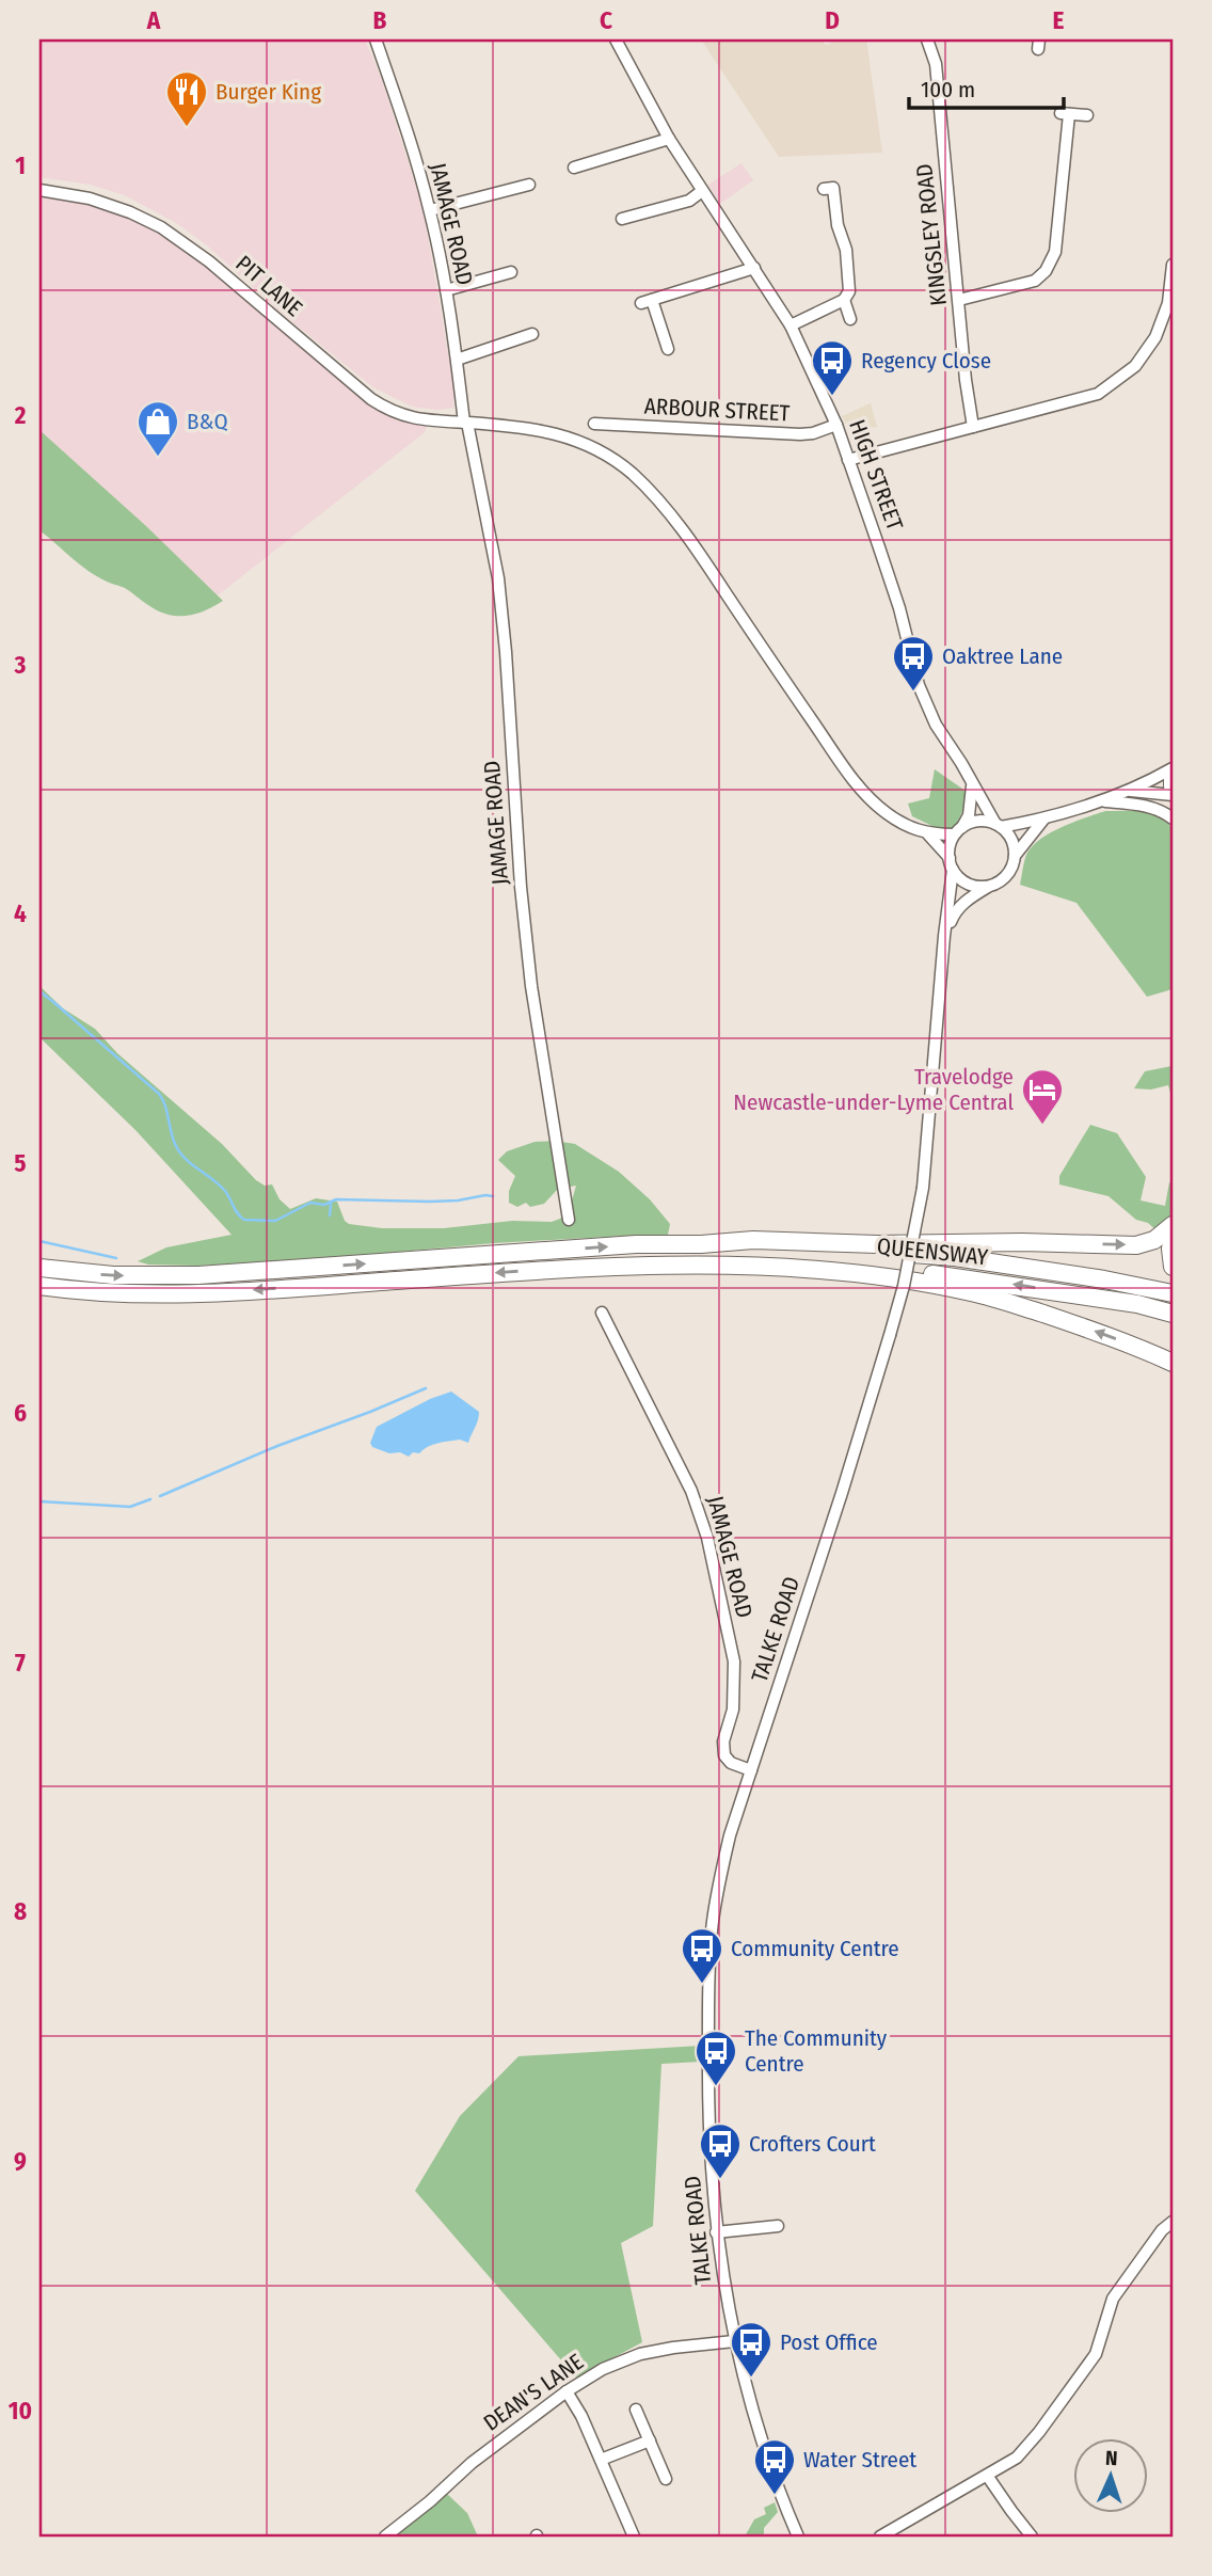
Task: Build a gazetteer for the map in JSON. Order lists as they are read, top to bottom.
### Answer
{
  "streets": {
    "highway": ["QUEENSWAY"],
    "street": [
      "JAMAGE ROAD",
      "KINGSLEY ROAD",
      "PIT LANE",
      "ARBOUR STREET",
      "HIGH STREET",
      "TALKE ROAD",
      "DEAN'S LANE"
    ]
  },
  "crossings": [
    ["JAMAGE ROAD", "PIT LANE"],
    ["JAMAGE ROAD", "TALKE ROAD"],
    ["ARBOUR STREET", "HIGH STREET"],
    ["HIGH STREET", "TALKE ROAD"],
    ["TALKE ROAD", "DEAN'S LANE"]
  ],
  "places": {
    "restaurant": ["Burger King"],
    "bus stop": [
      "Regency Close",
      "Oaktree Lane",
      "Community Centre",
      "The Community Centre",
      "Crofters Court",
      "Post Office",
      "Water Street"
    ],
    "shop": ["B&Q"],
    "hotel": ["Travelodge Newcastle-under-Lyme Central"]
  },
  "scale_bar": "100 m",
  "north": "top",
  "grid": {
    "columns": [
      "A",
      "B",
      "C",
      "D",
      "E"
    ],
    "rows": [
      "1",
      "2",
      "3",
      "4",
      "5",
      "6",
      "7",
      "8",
      "9",
      "10"
    ]
  }
}
